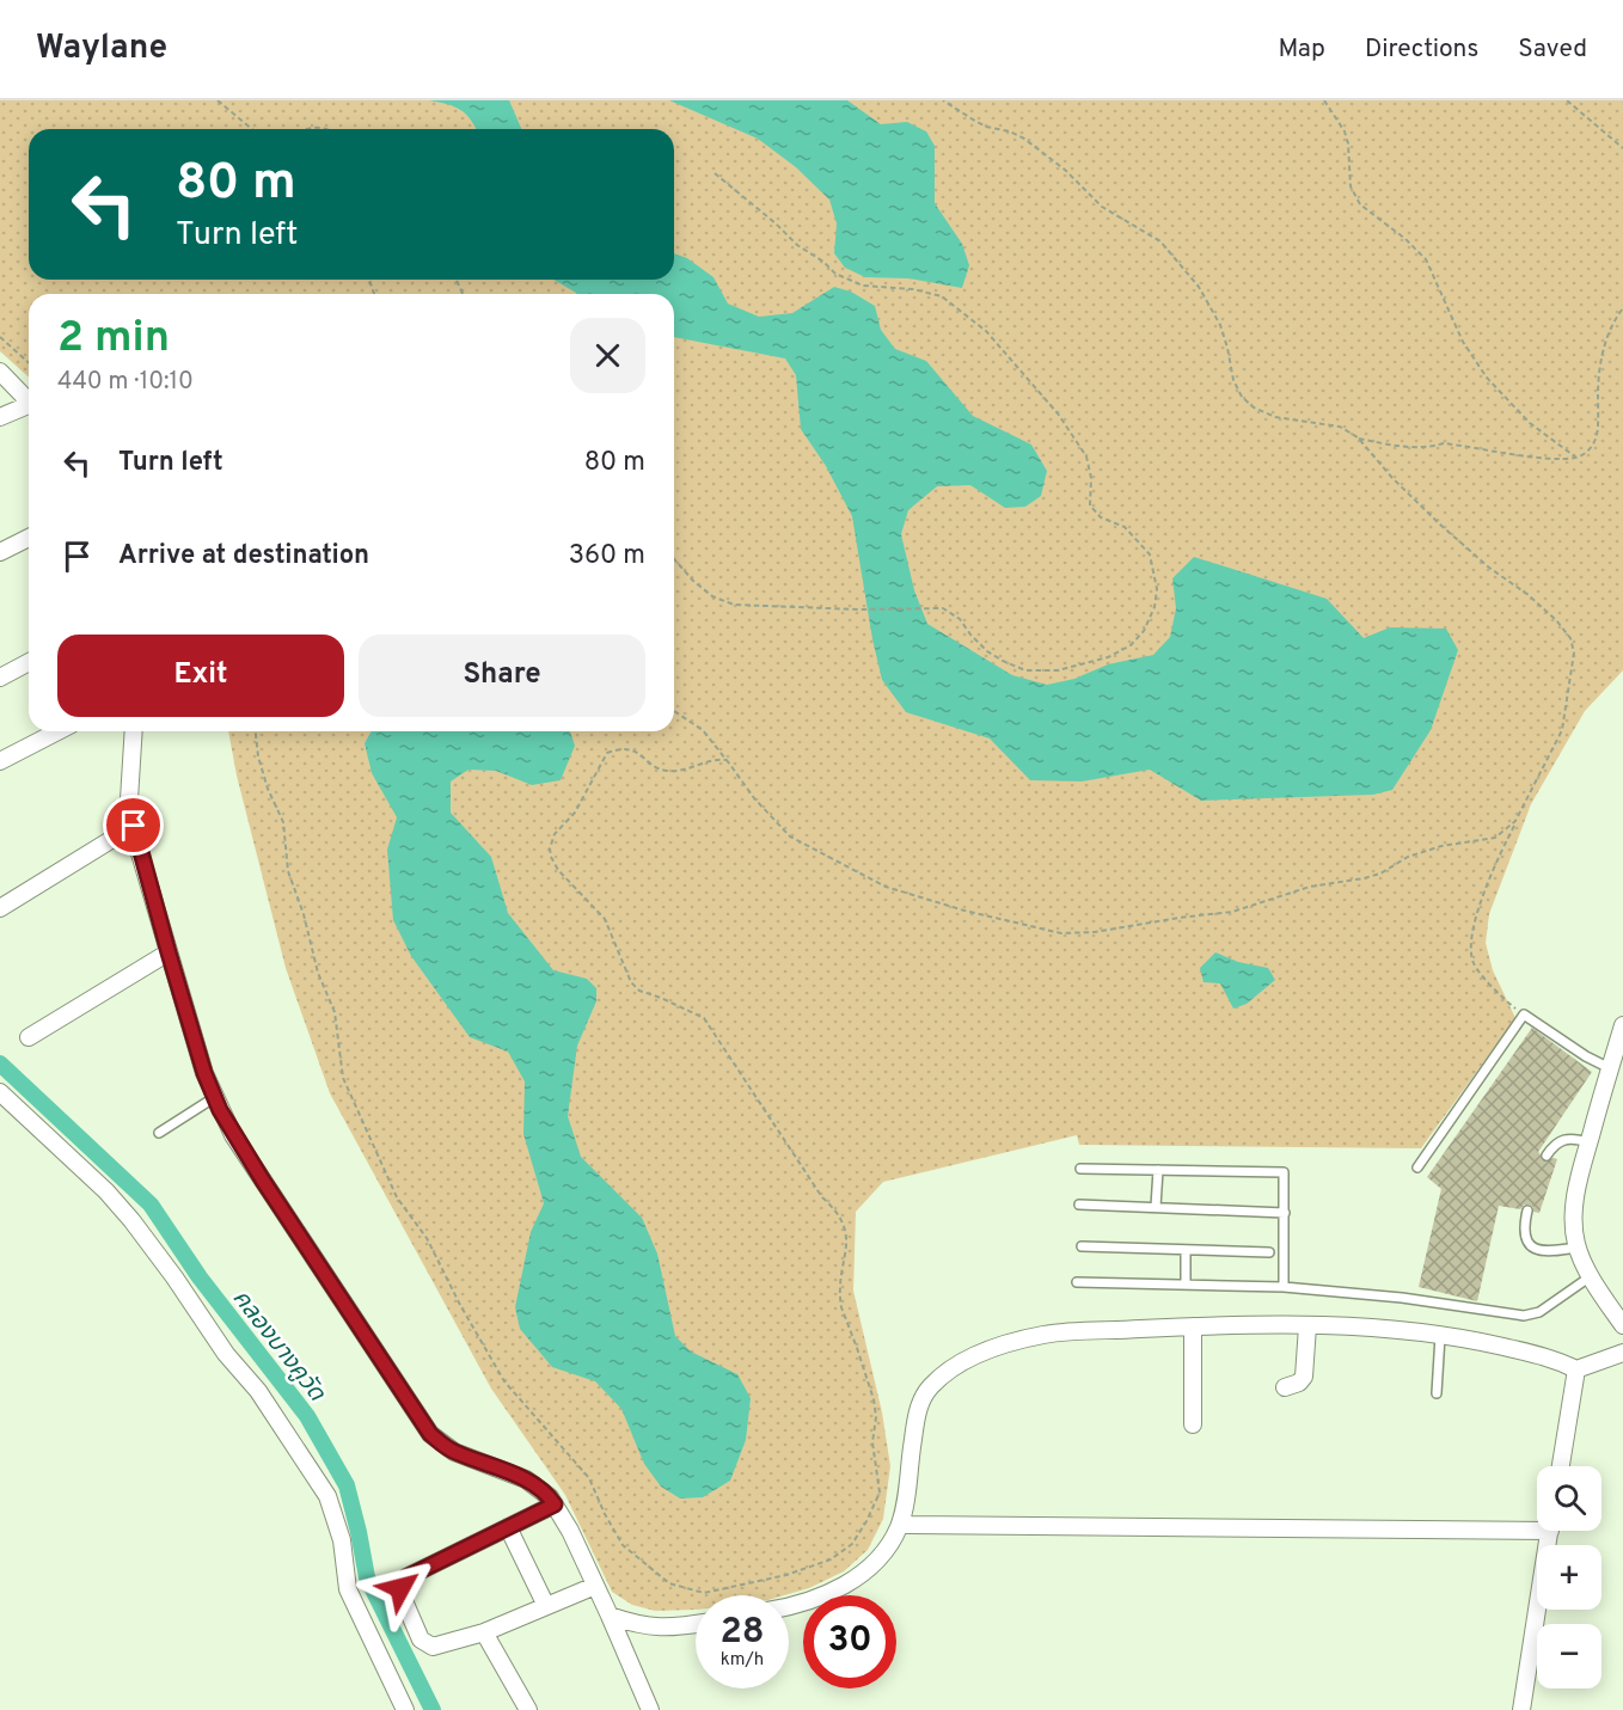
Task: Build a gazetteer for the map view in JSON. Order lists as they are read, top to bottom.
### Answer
{
  "water": ["คลองบางคูวัด"],
  "page": {
    "header": "Waylane",
    "nav": ["Map", "Directions", "Saved"],
    "turn": ["80 m", "Turn left"],
    "heading": ["2 min", "440 m · 10:10"],
    "list": [
      {
        "name": "Turn left",
        "value": "80 m"
      },
      {
        "name": "Arrive at destination",
        "value": "360 m"
      }
    ],
    "buttons": ["Exit", "Share"],
    "map_buttons": ["+", "−"],
    "speed": "28 km/h",
    "limit": "30"
  }
}
